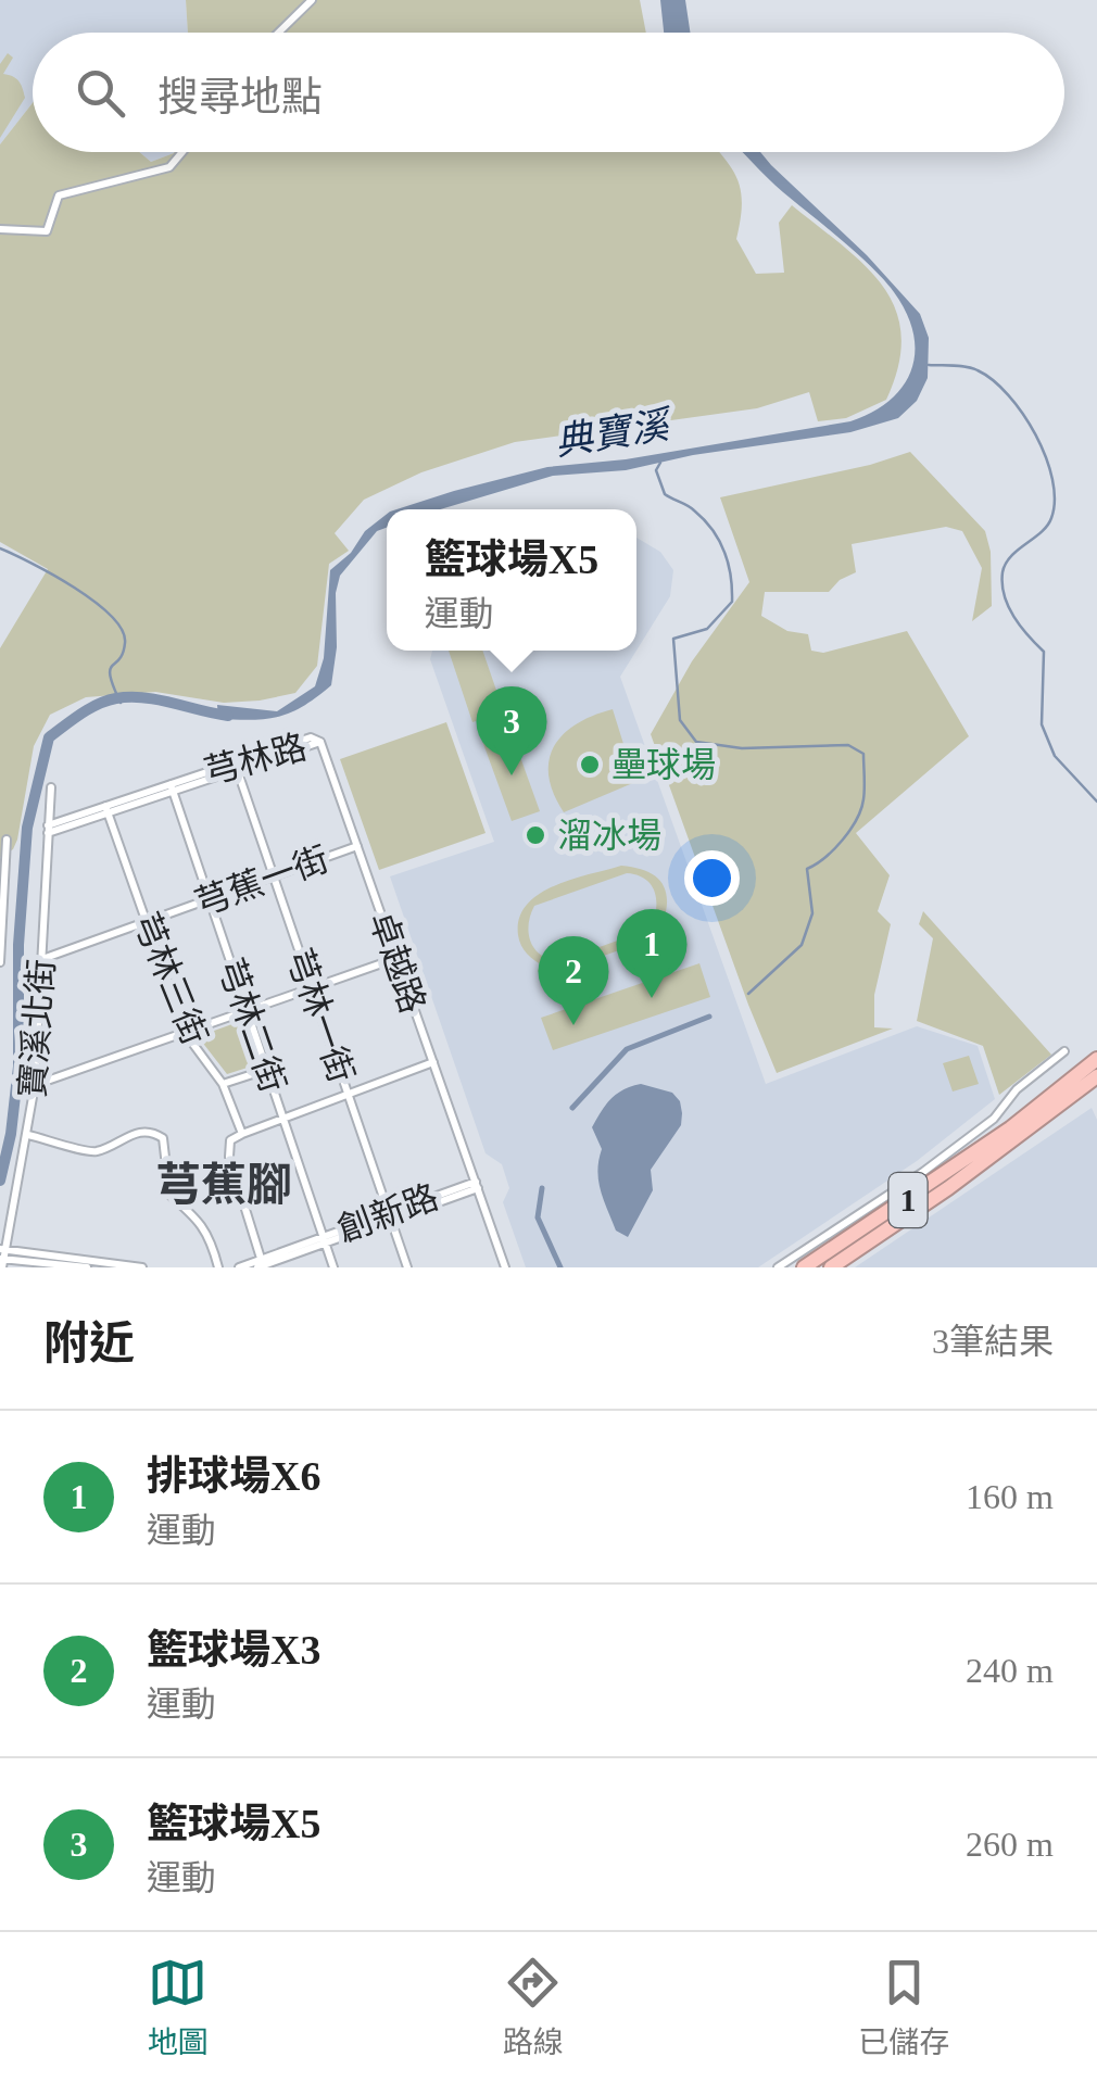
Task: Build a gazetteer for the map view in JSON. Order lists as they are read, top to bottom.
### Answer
{
  "streets": {
    "highway": ["1"],
    "street": [
      "芎林路",
      "芎蕉一街",
      "卓越路",
      "芎林三街",
      "芎林一街",
      "芎林二街",
      "寶溪北街",
      "創新路"
    ]
  },
  "crossings": [
    ["芎林路", "卓越路"],
    ["芎林路", "芎林三街"],
    ["芎林路", "芎林一街"],
    ["芎林路", "芎林二街"],
    ["芎林路", "寶溪北街"],
    ["芎蕉一街", "卓越路"],
    ["芎蕉一街", "芎林三街"],
    ["芎蕉一街", "芎林一街"],
    ["芎蕉一街", "芎林二街"],
    ["芎蕉一街", "寶溪北街"],
    ["卓越路", "創新路"],
    ["芎林三街", "創新路"],
    ["芎林一街", "創新路"],
    ["芎林二街", "創新路"]
  ],
  "districts": ["芎蕉腳"],
  "water": ["典寶溪"],
  "places": ["壘球場", "溜冰場"],
  "page": {
    "search": "搜尋地點",
    "popup": ["籃球場X5", "運動"],
    "pins": ["3", "1", "2"],
    "heading": ["附近", "3筆結果"],
    "list": [
      {
        "mark": "1",
        "name": "排球場X6",
        "note": "運動",
        "value": "160 m"
      },
      {
        "mark": "2",
        "name": "籃球場X3",
        "note": "運動",
        "value": "240 m"
      },
      {
        "mark": "3",
        "name": "籃球場X5",
        "note": "運動",
        "value": "260 m"
      }
    ],
    "nav": ["地圖", "路線", "已儲存"]
  }
}
